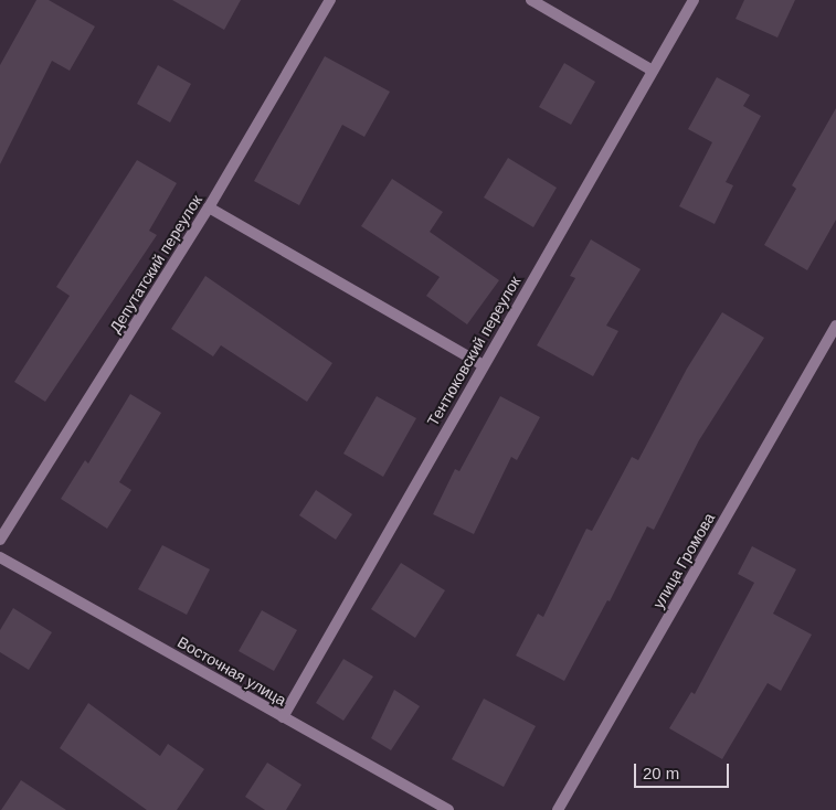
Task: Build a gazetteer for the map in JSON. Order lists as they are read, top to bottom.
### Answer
{
  "streets": {
    "street": [
      "Депутатский переулок",
      "Тентюковский переулок",
      "улица Громова",
      "Восточная улица"
    ]
  },
  "crossings": [
    ["Тентюковский переулок", "Восточная улица"]
  ],
  "scale_bar": "20 m"
}
